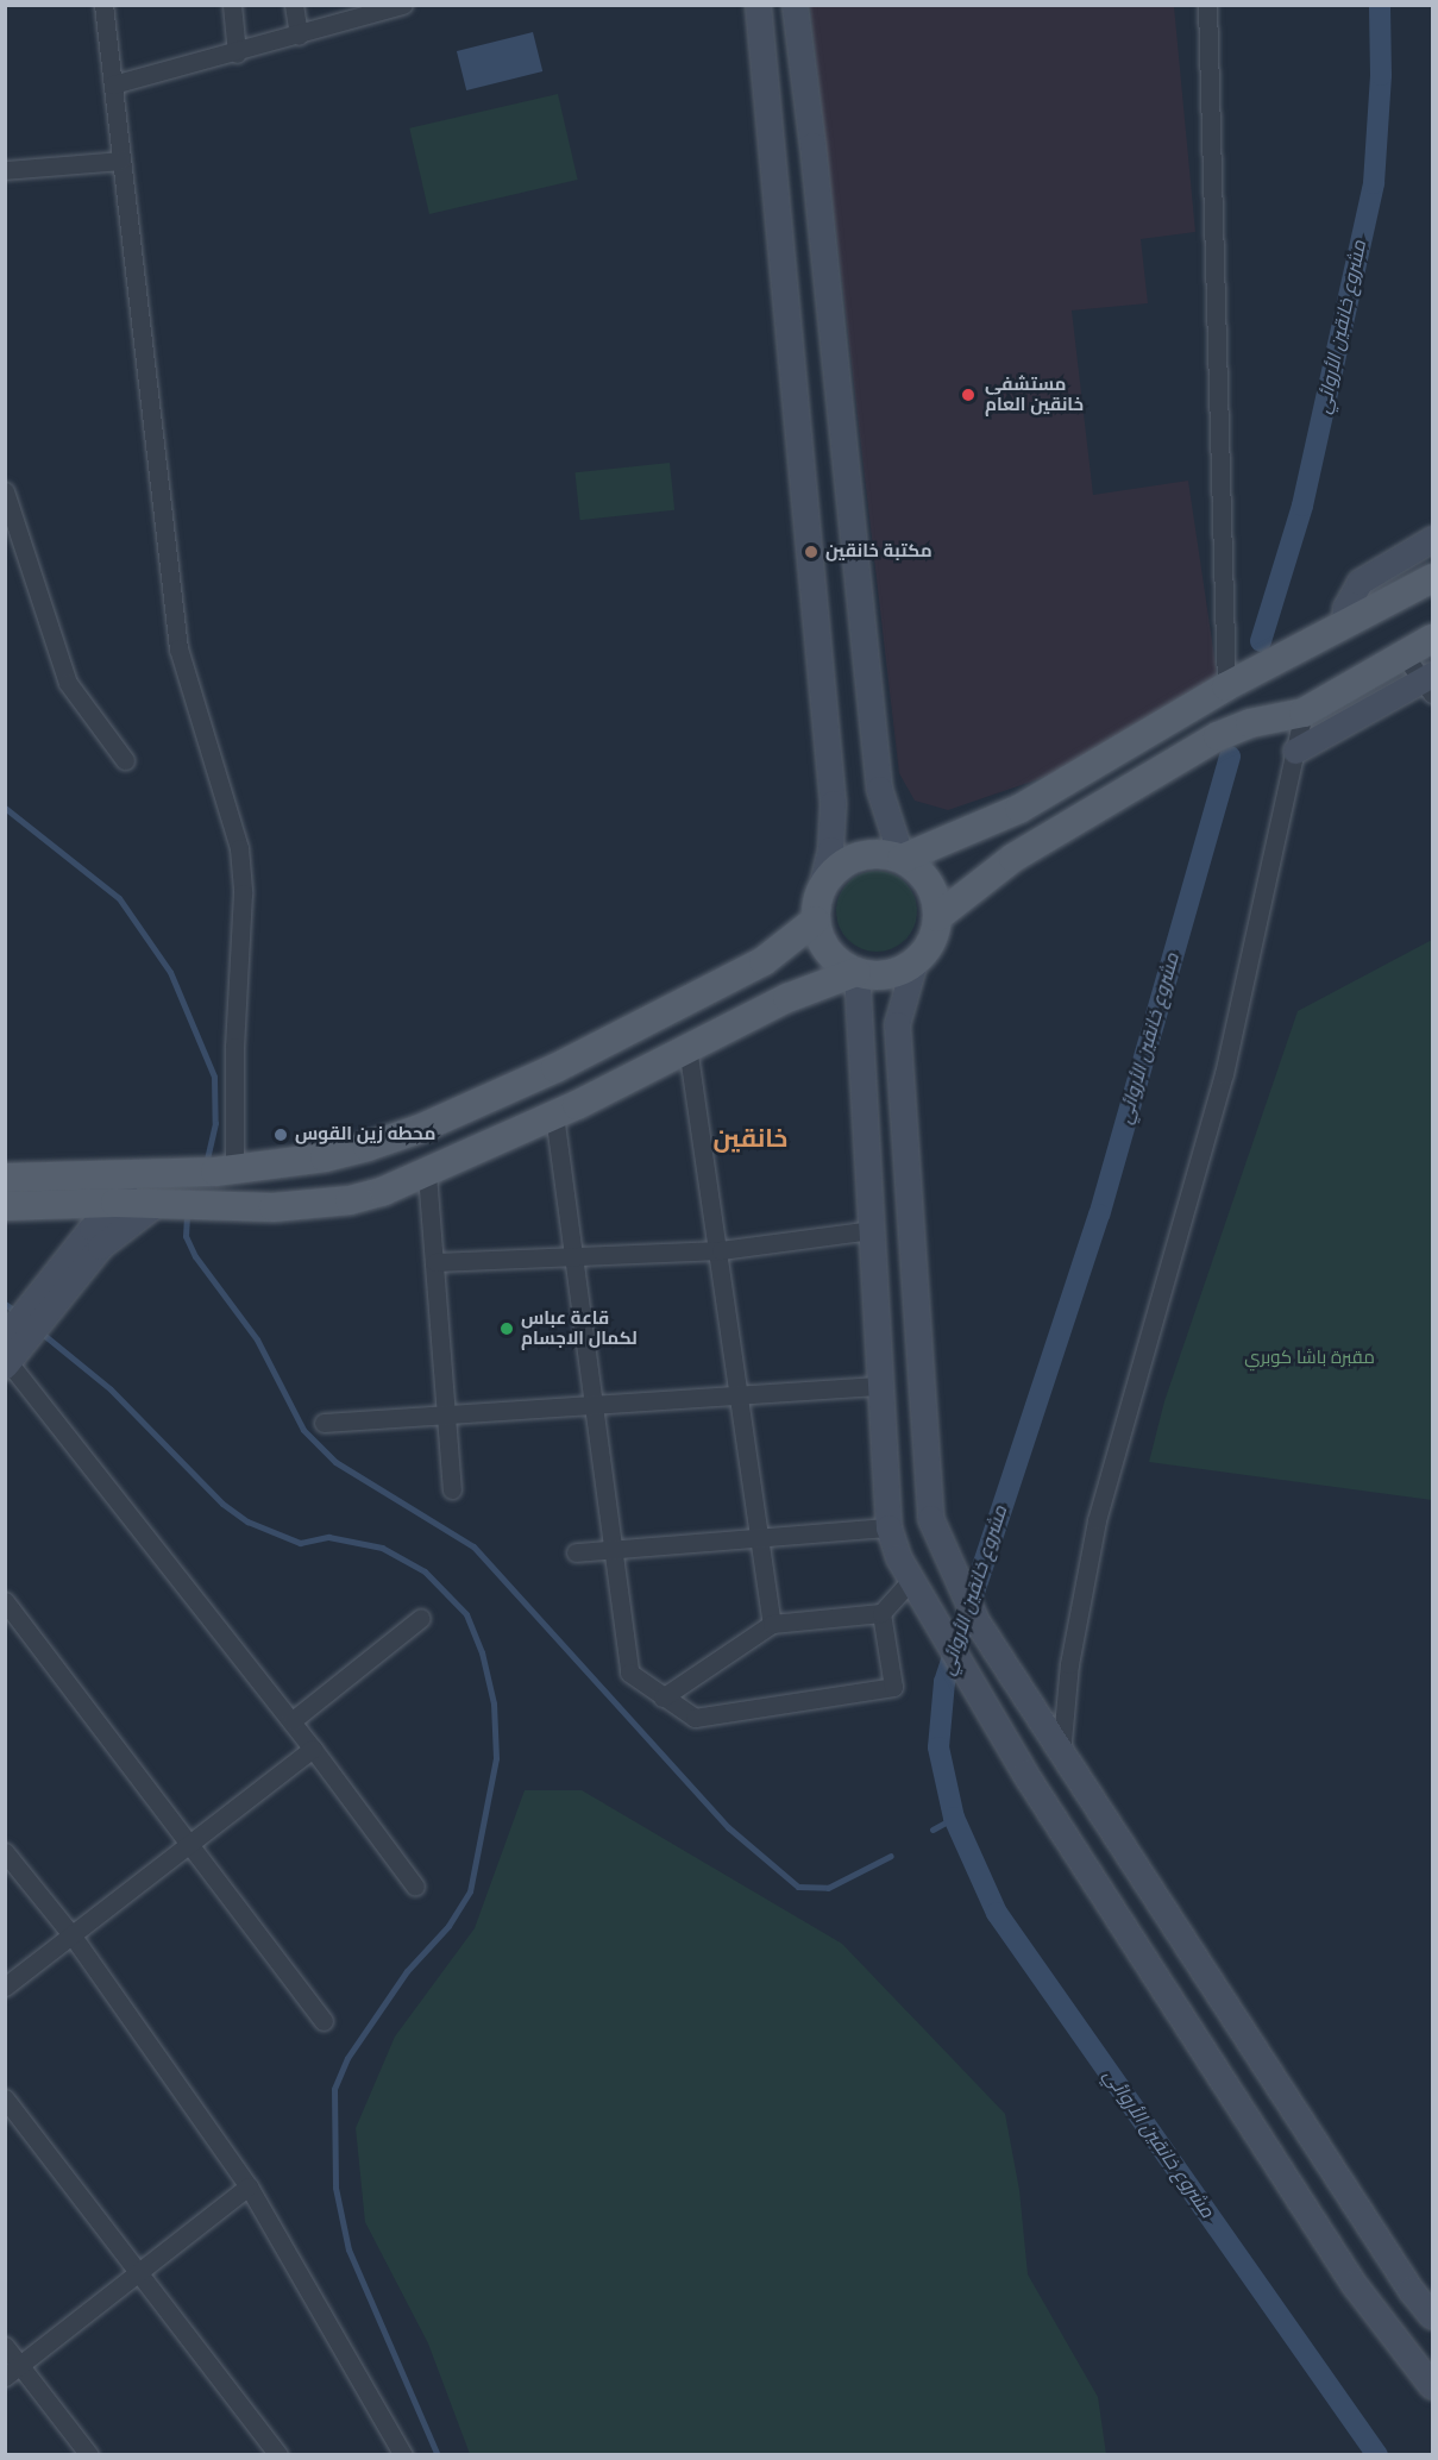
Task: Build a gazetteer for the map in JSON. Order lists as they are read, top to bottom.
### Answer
{
  "districts": ["خانقين"],
  "water": ["مشروع خانقين الأروائي"],
  "parks": ["مقبرة باشا كوبري"],
  "places": [
    "مستشفى خانقين العام",
    "مكتبة خانقين",
    "محطه زين القوس",
    "قاعة عباس لكمال الاجسام"
  ]
}
